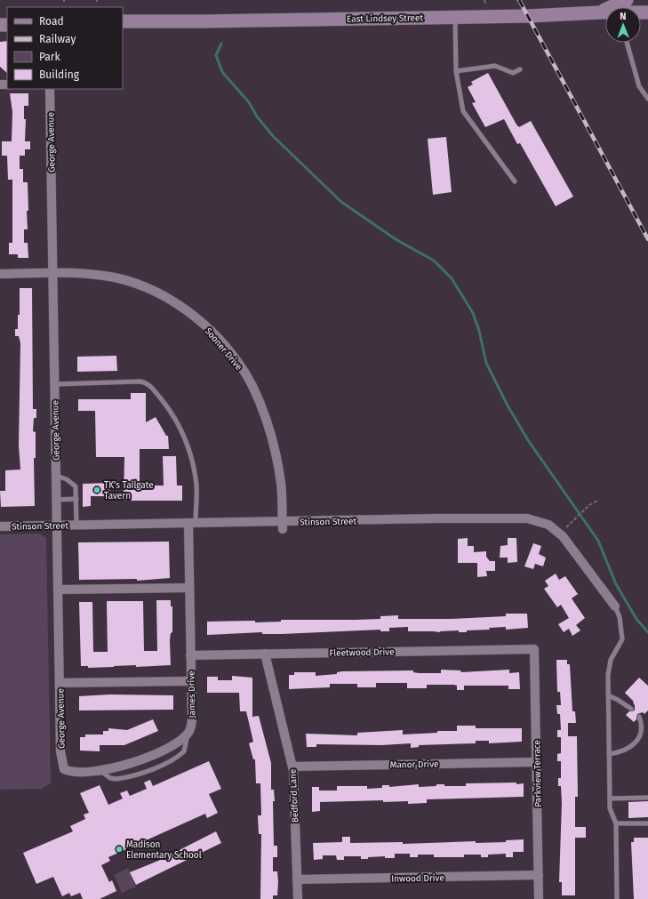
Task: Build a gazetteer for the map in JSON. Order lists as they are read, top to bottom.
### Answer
{
  "streets": {
    "street": [
      "East Lindsey Street",
      "George Avenue",
      "Sooner Drive",
      "Stinson Street",
      "Fleetwood Drive",
      "James Drive",
      "Manor Drive",
      "Parkview Terrace",
      "Bedford Lane",
      "Inwood Drive"
    ]
  },
  "crossings": [
    ["George Avenue", "Sooner Drive"],
    ["George Avenue", "Stinson Street"],
    ["Sooner Drive", "Stinson Street"],
    ["Stinson Street", "James Drive"],
    ["Fleetwood Drive", "James Drive"],
    ["Fleetwood Drive", "Parkview Terrace"],
    ["Fleetwood Drive", "Bedford Lane"],
    ["Manor Drive", "Parkview Terrace"],
    ["Manor Drive", "Bedford Lane"],
    ["Parkview Terrace", "Inwood Drive"],
    ["Bedford Lane", "Inwood Drive"]
  ],
  "places": ["TK's Tailgate Tavern", "Madison Elementary School"],
  "legend": [
    "Road",
    "Railway",
    "Park",
    "Building"
  ],
  "north": "top"
}
